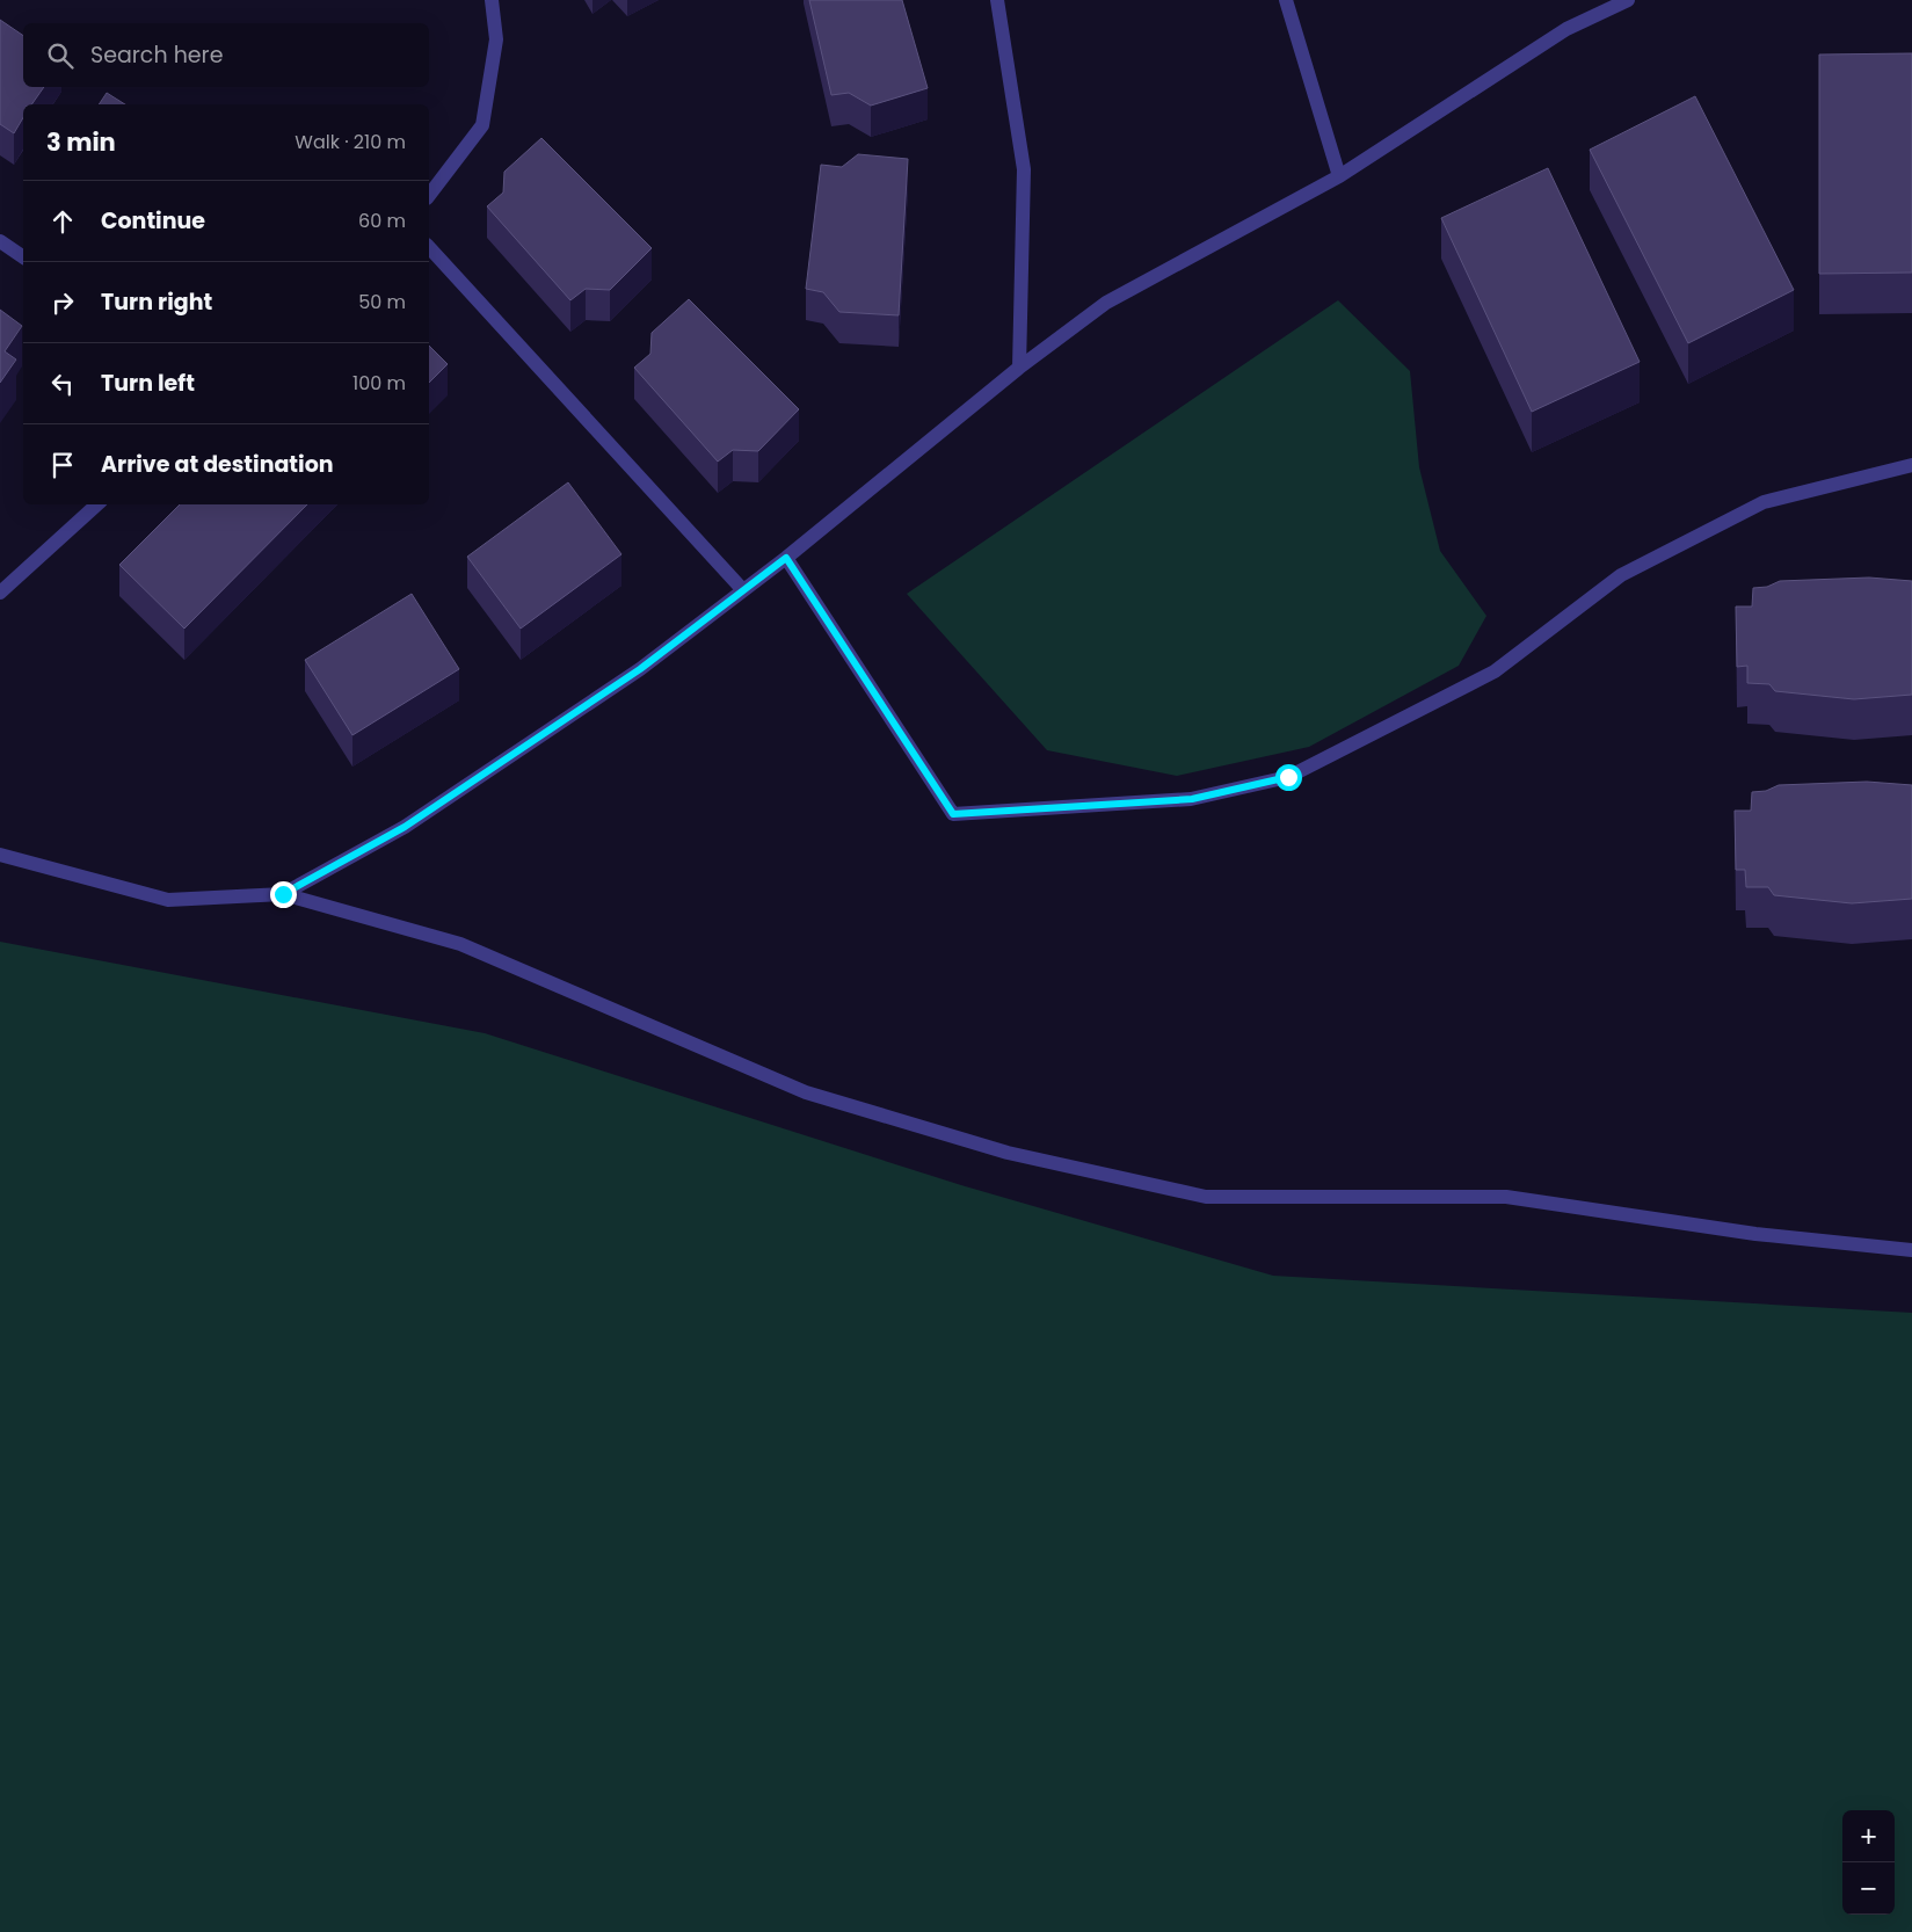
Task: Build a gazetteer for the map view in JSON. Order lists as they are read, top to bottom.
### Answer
{
  "page": {
    "search": "Search here",
    "heading": ["3 min", "Walk · 210 m"],
    "list": [
      ["Continue", "60 m"],
      ["Turn right", "50 m"],
      ["Turn left", "100 m"],
      "Arrive at destination"
    ],
    "map_buttons": ["+", "−"]
  }
}
